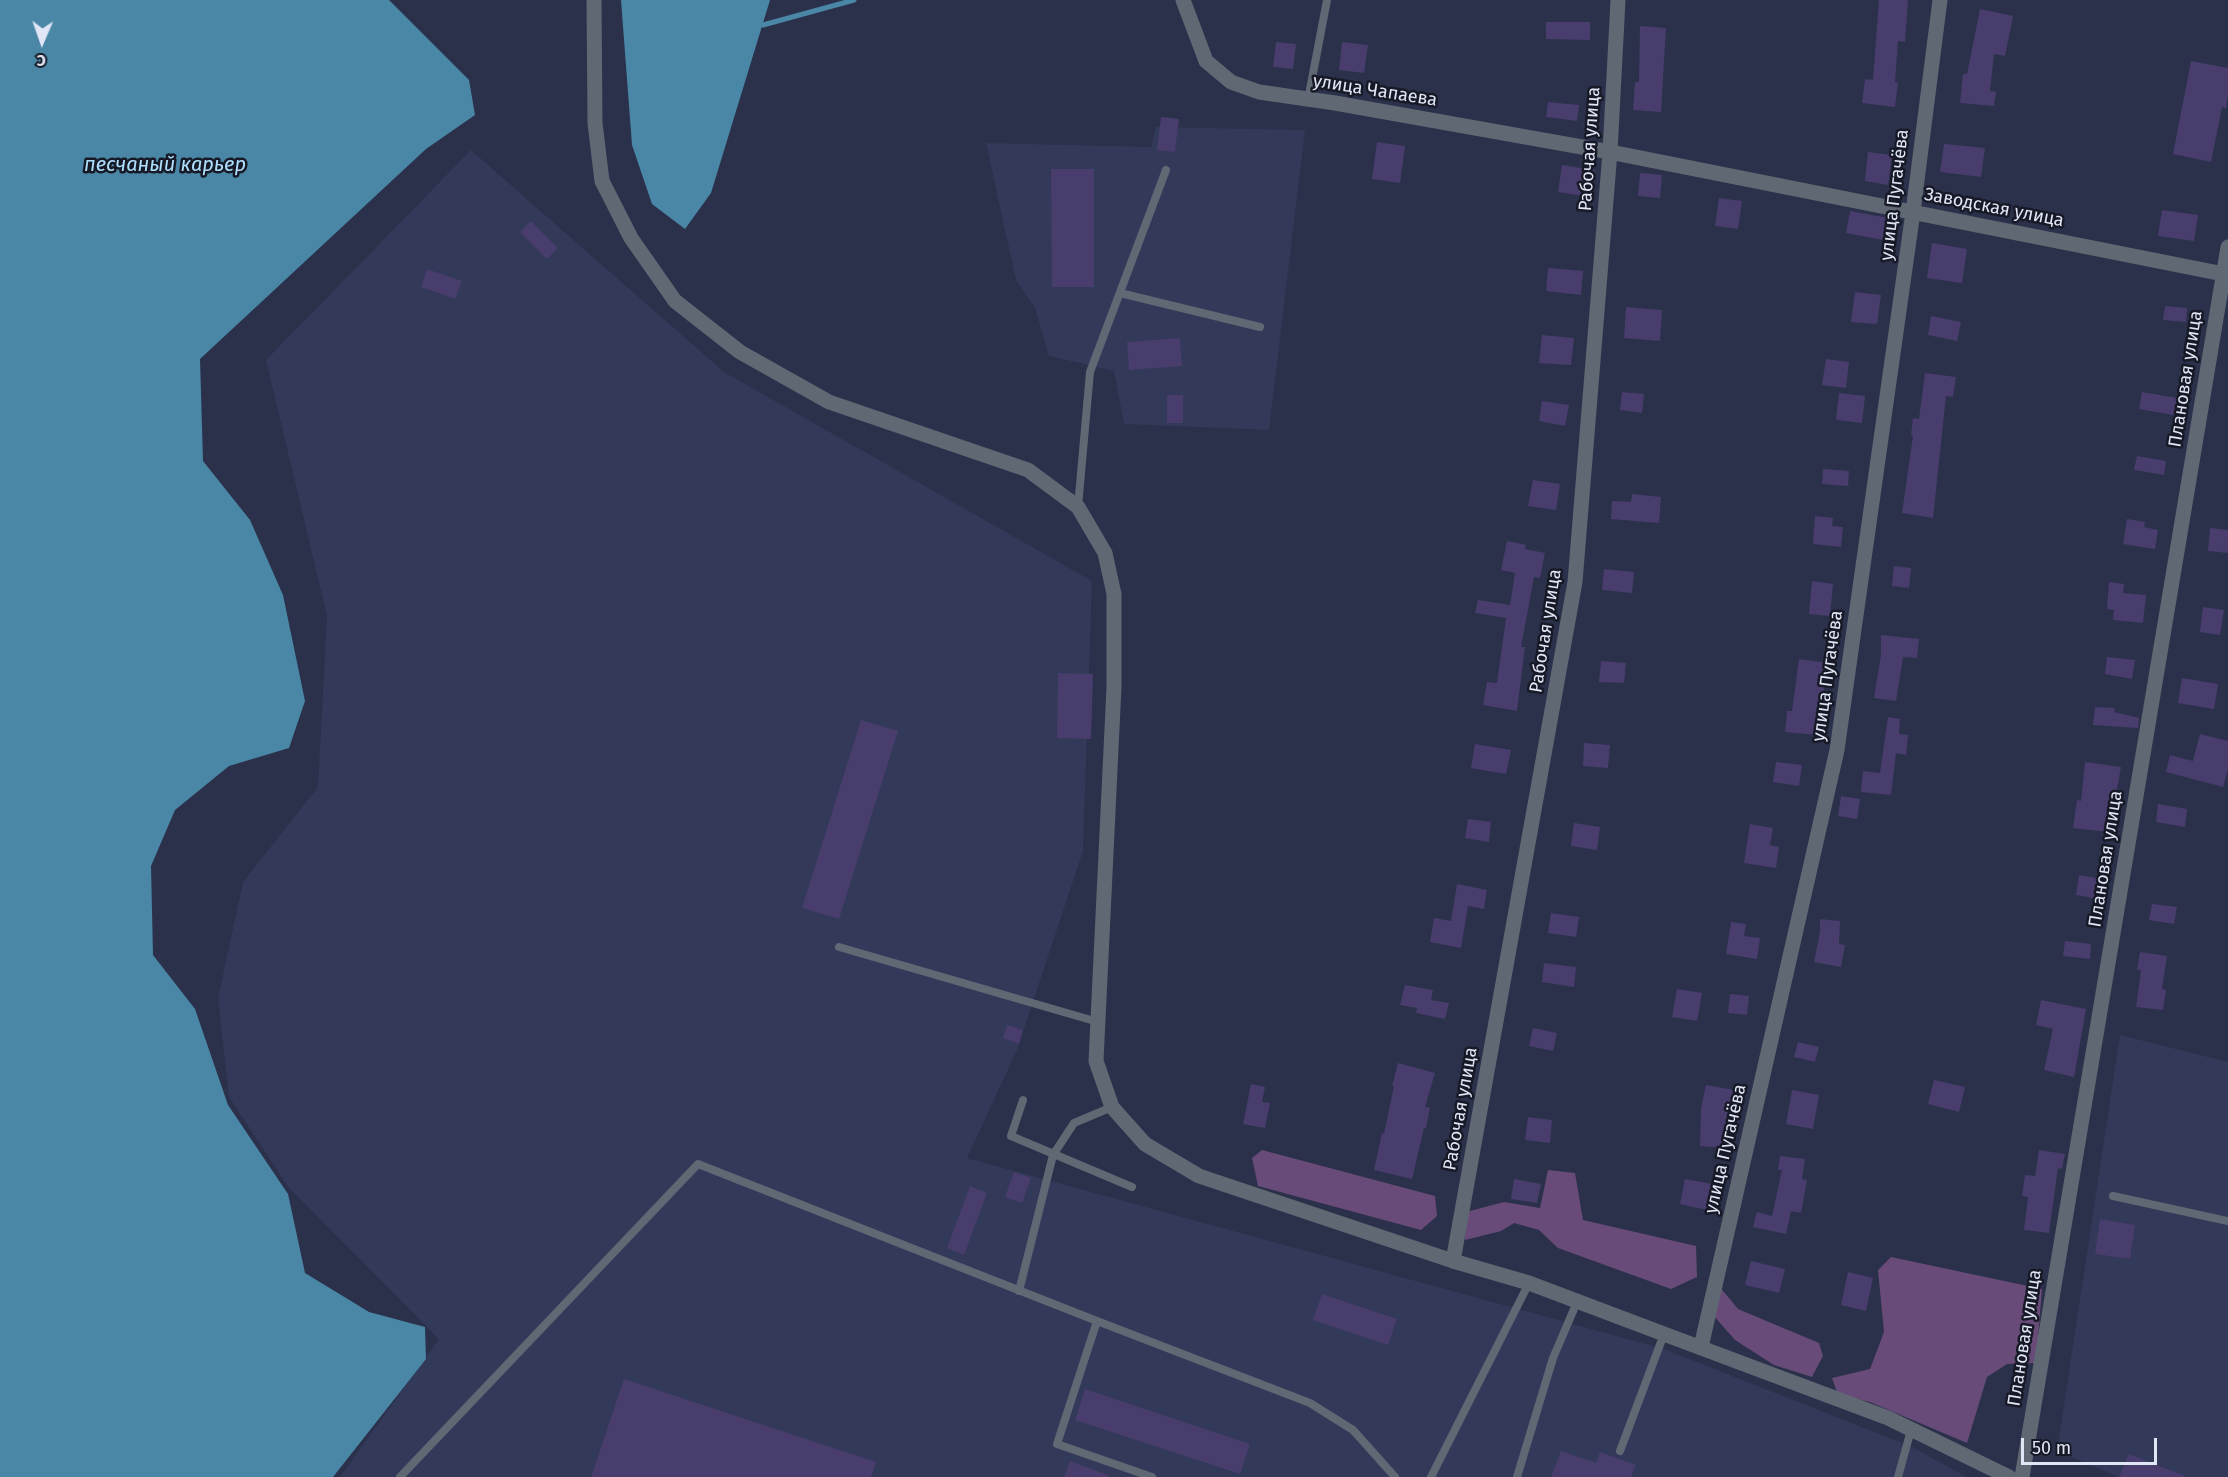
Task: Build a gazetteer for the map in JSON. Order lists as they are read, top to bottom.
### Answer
{
  "streets": {
    "street": [
      "улица Чапаева",
      "Рабочая улица",
      "улица Пугачёва",
      "Заводская улица",
      "Плановая улица"
    ]
  },
  "crossings": [
    ["улица Чапаева", "Рабочая улица"],
    ["улица Чапаева", "Заводская улица"],
    ["Рабочая улица", "Заводская улица"],
    ["улица Пугачёва", "Заводская улица"],
    ["Заводская улица", "Плановая улица"]
  ],
  "water": ["песчаный карьер"],
  "scale_bar": "50 m",
  "north": "bottom"
}
